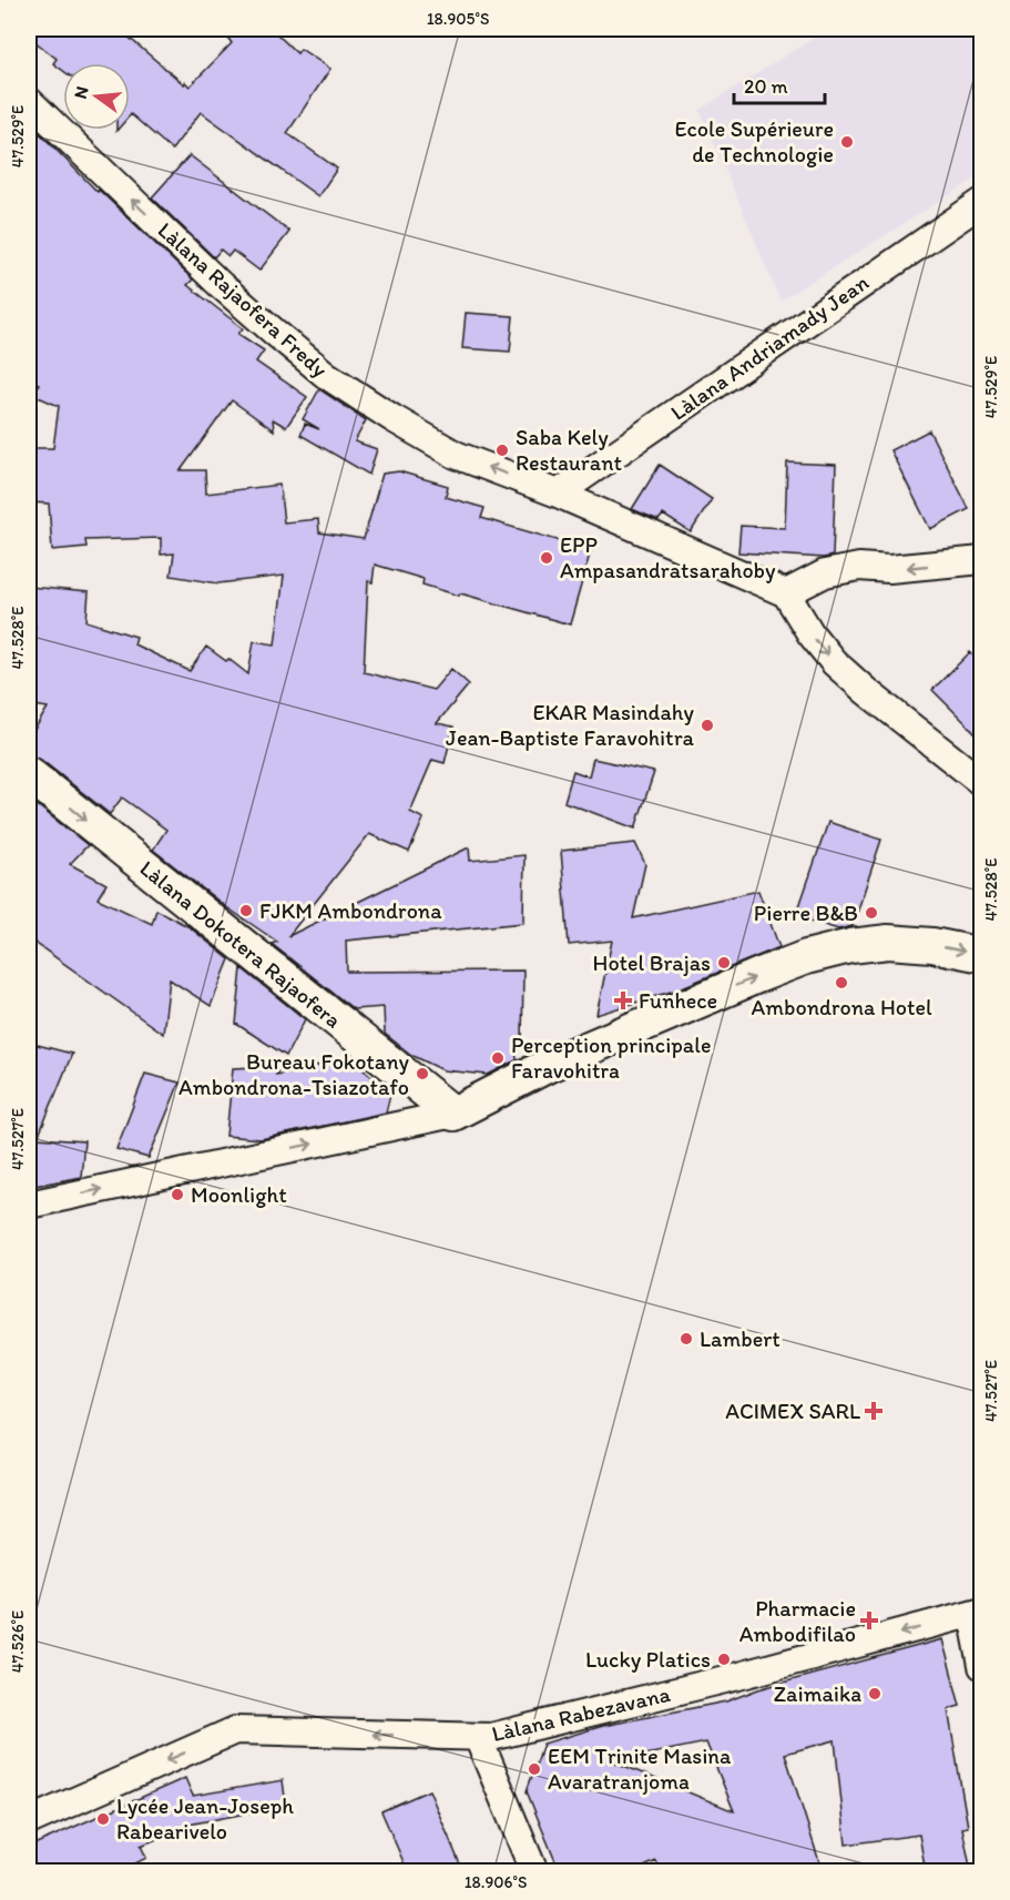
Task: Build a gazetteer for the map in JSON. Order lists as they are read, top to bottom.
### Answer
{
  "streets": {
    "street": [
      "Làlana Rajaofera Fredy",
      "Làlana Andriamady Jean",
      "Làlana Dokotera Rajaofera",
      "Làlana Rabezavana"
    ]
  },
  "crossings": [
    ["Làlana Rajaofera Fredy", "Làlana Andriamady Jean"]
  ],
  "one_way": ["Làlana Rajaofera Fredy", "Làlana Dokotera Rajaofera", "Làlana Rabezavana"],
  "places": {
    "other": [
      "Ecole Supérieure de Technologie",
      "Saba Kely Restaurant",
      "EPP Ampasandratsarahoby",
      "EKAR Masindahy Jean-Baptiste Faravohitra",
      "FJKM Ambondrona",
      "Pierre B&B",
      "Hotel Brajas",
      "Ambondrona Hotel",
      "Perception principale Faravohitra",
      "Bureau Fokotany Ambondrona-Tsiazotafo",
      "Moonlight",
      "Lambert",
      "Lucky Platics",
      "Zaimaika",
      "EEM Trinite Masina Avaratranjoma",
      "Lycée Jean-Joseph Rabearivelo"
    ],
    "health": ["Funhece", "ACIMEX SARL", "Pharmacie Ambodifilao"]
  },
  "scale_bar": "20 m",
  "north": "left",
  "coordinates": [
    "18.905°S",
    "47.529°E",
    "47.528°E",
    "47.527°E",
    "47.526°E",
    "18.906°S"
  ]
}
